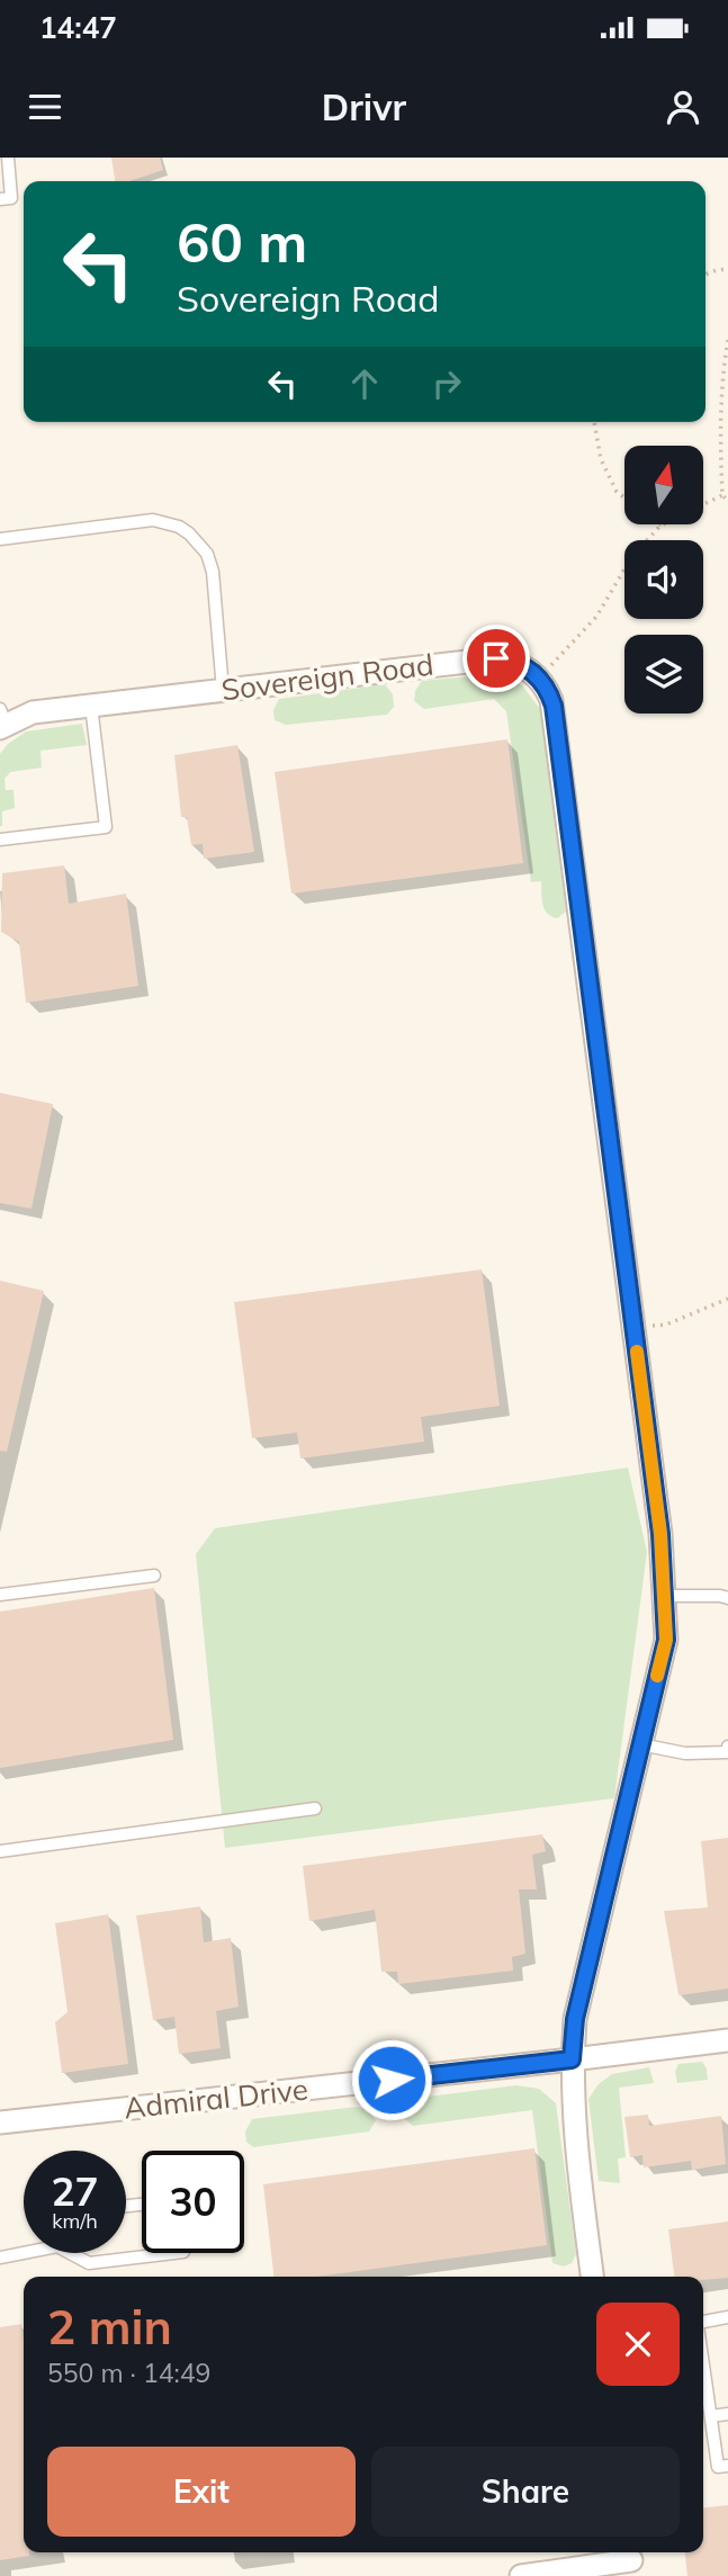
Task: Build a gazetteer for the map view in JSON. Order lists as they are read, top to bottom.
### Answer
{
  "streets": {
    "street": ["Sovereign Road", "Admiral Drive"]
  },
  "north": "top",
  "page": {
    "status": "14:47",
    "header": "Drivr",
    "turn": ["60 m", "Sovereign Road"],
    "speed": "27 km/h",
    "limit": "30",
    "heading": ["2 min", "550 m · 14:49"],
    "buttons": ["Exit", "Share"]
  }
}
